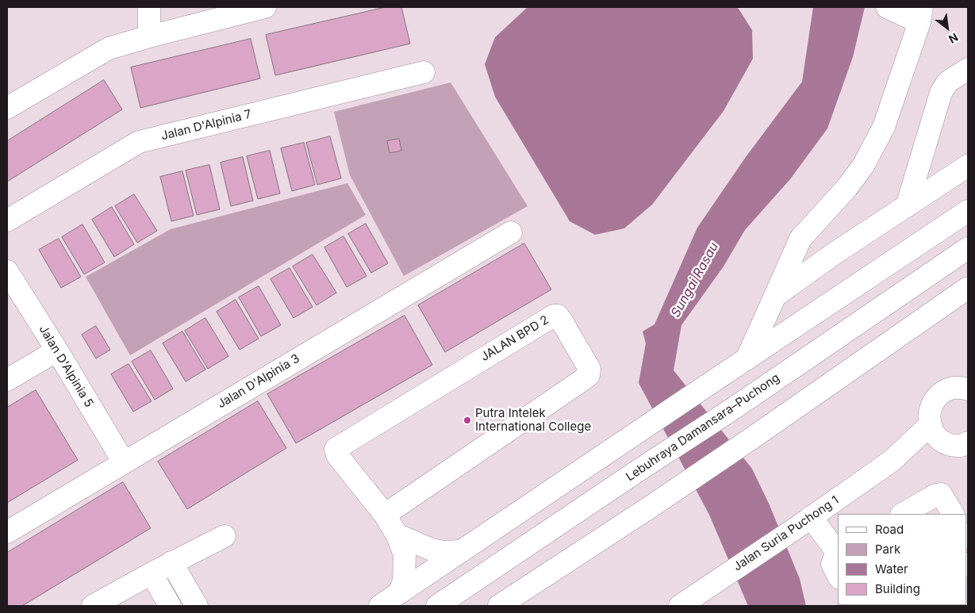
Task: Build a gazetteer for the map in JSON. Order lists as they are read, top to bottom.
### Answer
{
  "streets": {
    "main road": [
      "Jalan D'Alpinia 7",
      "JALAN BPD 2",
      "Jalan D'Alpinia 5",
      "Jalan D'Alpinia 3",
      "Lebuhraya Damansara–Puchong",
      "Jalan Suria Puchong 1"
    ]
  },
  "crossings": [
    ["Jalan D'Alpinia 5", "Jalan D'Alpinia 3"]
  ],
  "water": ["Sungai Rasau"],
  "places": ["Putra Intelek International College"],
  "legend": [
    "Road",
    "Park",
    "Water",
    "Building"
  ],
  "north": "bottom right"
}
